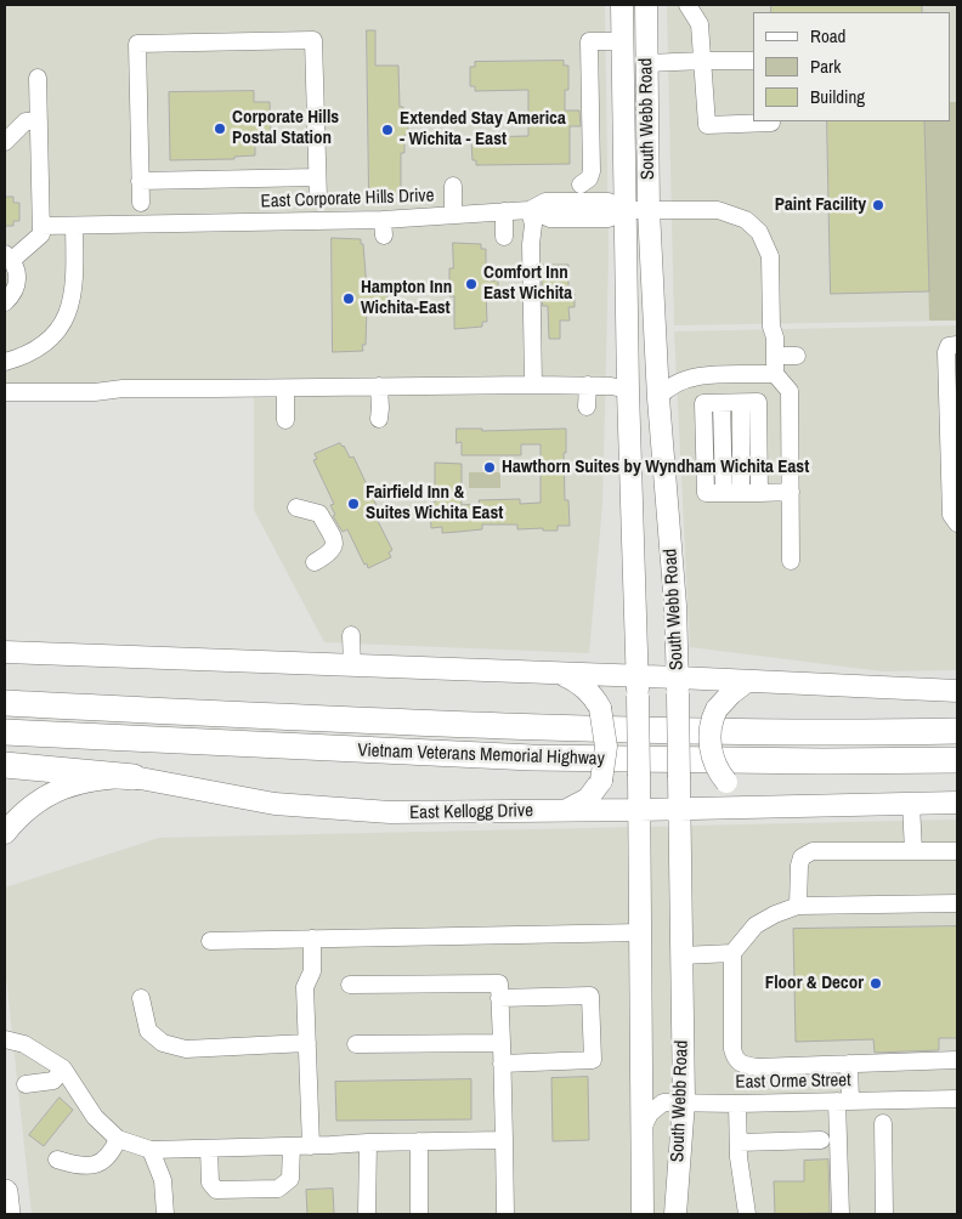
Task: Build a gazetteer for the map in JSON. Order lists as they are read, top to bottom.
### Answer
{
  "streets": {
    "highway": ["Vietnam Veterans Memorial Highway"],
    "main road": ["South Webb Road", "East Kellogg Drive"],
    "street": ["East Corporate Hills Drive", "East Orme Street"]
  },
  "crossings": [
    ["South Webb Road", "East Corporate Hills Drive"],
    ["South Webb Road", "East Kellogg Drive"],
    ["South Webb Road", "East Orme Street"]
  ],
  "places": [
    "Corporate Hills Postal Station",
    "Extended Stay America - Wichita - East",
    "Paint Facility",
    "Comfort Inn East Wichita",
    "Hampton Inn Wichita-East",
    "Hawthorn Suites by Wyndham Wichita East",
    "Fairfield Inn & Suites Wichita East",
    "Floor & Decor"
  ],
  "legend": ["Road", "Park", "Building"]
}
